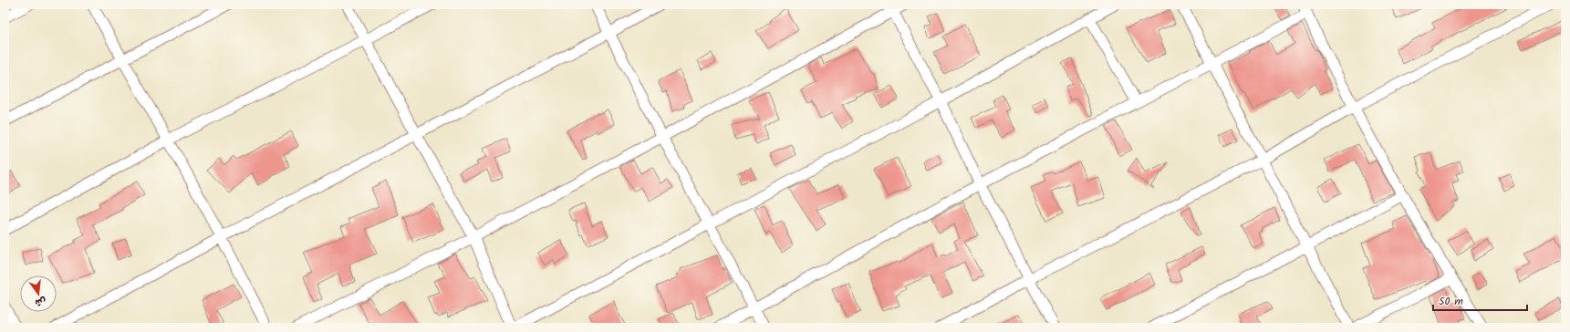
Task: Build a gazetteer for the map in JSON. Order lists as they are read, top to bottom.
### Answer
{
  "scale_bar": "50 m",
  "north": "bottom"
}
